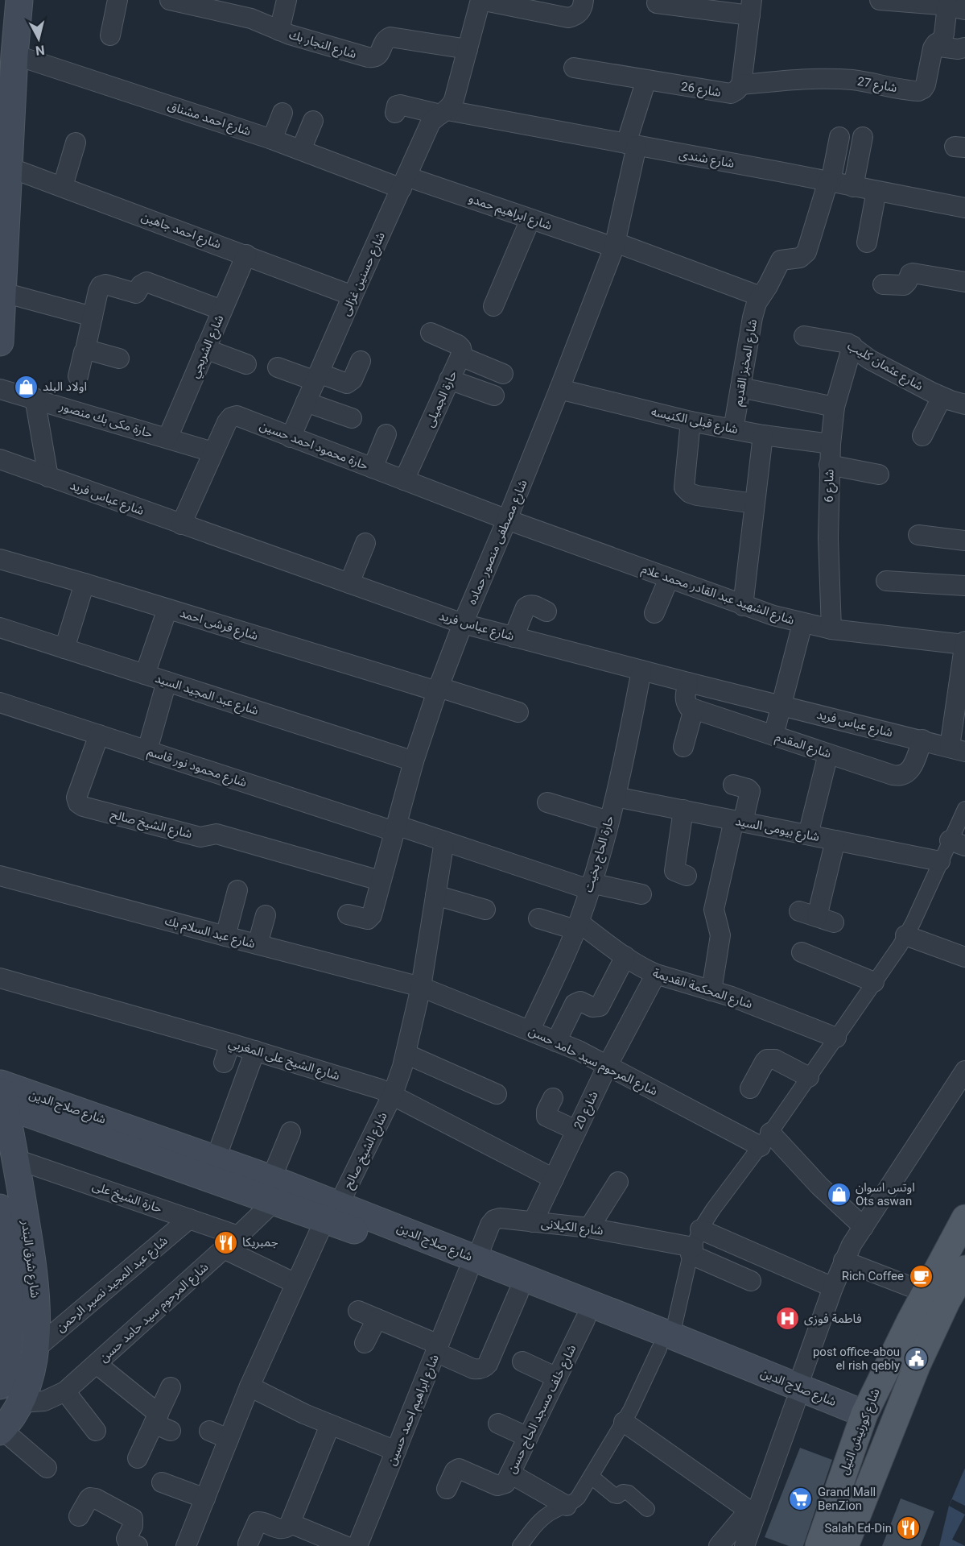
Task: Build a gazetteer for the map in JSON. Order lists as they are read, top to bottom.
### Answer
{
  "streets": {
    "main road": ["شارع صلاح الدين", "شارع شرق البندر", "شارع كورنيش النيل"],
    "street": [
      "شارع النجار بك",
      "شارع 27",
      "شارع 26",
      "شارع احمد مشناق",
      "شارع شندى",
      "شارع ابراهيم حمدو",
      "شارع احمد جاهين",
      "شارع حسنين غزالى",
      "شارع الشربجي",
      "شارع المخبز القديم",
      "شارع عثمان كليب",
      "حارة الجميلى",
      "حارة مكى بك منصور",
      "شارع قبلى الكنيسه",
      "حارة محمود احمد حسين",
      "شارع 6",
      "شارع عباس فريد",
      "شارع مصطفى منصور حماده",
      "شارع الشهيد عبد القادر محمد علام",
      "شارع قرشى احمد",
      "شارع عبد المجيد السيد",
      "شارع المقدم",
      "شارع محمود نور قاسم",
      "شارع الشيخ صالح",
      "شارع بيومى السيد",
      "حارة الحاج بخيت",
      "شارع عبد السلام بك",
      "شارع المحكمة القديمة",
      "شارع الشيخ على المغربي",
      "شارع المرحوم سيد حامد حسن",
      "شارع 20",
      "حارة الشيخ على",
      "شارع الكيلانى",
      "شارع عبد المجيد نصير الرحمن",
      "شارع خلف مسجد الحاج حسن",
      "شارع ابراهيم احمد حسين"
    ]
  },
  "crossings": [
    ["شارع 27", "شارع 26"],
    ["شارع 26", "شارع مصطفى منصور حماده"],
    ["شارع احمد مشناق", "شارع ابراهيم حمدو"],
    ["شارع احمد مشناق", "شارع حسنين غزالى"],
    ["شارع شندى", "شارع حسنين غزالى"],
    ["شارع شندى", "شارع المخبز القديم"],
    ["شارع شندى", "شارع مصطفى منصور حماده"],
    ["شارع ابراهيم حمدو", "شارع حسنين غزالى"],
    ["شارع ابراهيم حمدو", "شارع المخبز القديم"],
    ["شارع ابراهيم حمدو", "شارع مصطفى منصور حماده"],
    ["شارع احمد جاهين", "شارع حسنين غزالى"],
    ["شارع احمد جاهين", "شارع الشربجي"],
    ["شارع حسنين غزالى", "حارة محمود احمد حسين"],
    ["شارع الشربجي", "حارة مكى بك منصور"],
    ["شارع المخبز القديم", "شارع قبلى الكنيسه"],
    ["شارع عثمان كليب", "شارع 6"],
    ["حارة الجميلى", "حارة محمود احمد حسين"],
    ["حارة مكى بك منصور", "حارة محمود احمد حسين"],
    ["شارع قبلى الكنيسه", "شارع 6"],
    ["شارع قبلى الكنيسه", "شارع مصطفى منصور حماده"],
    ["حارة محمود احمد حسين", "شارع عباس فريد"],
    ["حارة محمود احمد حسين", "شارع مصطفى منصور حماده"],
    ["حارة محمود احمد حسين", "شارع الشهيد عبد القادر محمد علام"],
    ["شارع 6", "شارع الشهيد عبد القادر محمد علام"],
    ["شارع عباس فريد", "شارع مصطفى منصور حماده"],
    ["شارع عباس فريد", "شارع المقدم"],
    ["شارع عباس فريد", "حارة الحاج بخيت"],
    ["شارع مصطفى منصور حماده", "شارع الشهيد عبد القادر محمد علام"],
    ["شارع مصطفى منصور حماده", "شارع قرشى احمد"],
    ["شارع مصطفى منصور حماده", "شارع عبد المجيد السيد"],
    ["شارع مصطفى منصور حماده", "شارع محمود نور قاسم"],
    ["شارع مصطفى منصور حماده", "شارع الشيخ صالح"],
    ["شارع محمود نور قاسم", "شارع الشيخ صالح"],
    ["شارع محمود نور قاسم", "حارة الحاج بخيت"],
    ["شارع الشيخ صالح", "شارع عبد السلام بك"],
    ["شارع الشيخ صالح", "شارع الشيخ على المغربي"],
    ["شارع الشيخ صالح", "شارع المرحوم سيد حامد حسن"],
    ["شارع الشيخ صالح", "شارع صلاح الدين"],
    ["شارع بيومى السيد", "حارة الحاج بخيت"],
    ["حارة الحاج بخيت", "شارع المحكمة القديمة"],
    ["حارة الحاج بخيت", "شارع المرحوم سيد حامد حسن"],
    ["شارع عبد السلام بك", "شارع المرحوم سيد حامد حسن"],
    ["شارع المحكمة القديمة", "شارع 20"],
    ["شارع الشيخ على المغربي", "شارع 20"],
    ["شارع المرحوم سيد حامد حسن", "شارع صلاح الدين"],
    ["شارع المرحوم سيد حامد حسن", "شارع 20"],
    ["شارع المرحوم سيد حامد حسن", "حارة الشيخ على"],
    ["شارع المرحوم سيد حامد حسن", "شارع شرق البندر"],
    ["شارع صلاح الدين", "شارع الكيلانى"],
    ["شارع صلاح الدين", "شارع شرق البندر"],
    ["شارع صلاح الدين", "شارع خلف مسجد الحاج حسن"],
    ["شارع صلاح الدين", "شارع ابراهيم احمد حسين"],
    ["شارع صلاح الدين", "شارع كورنيش النيل"],
    ["شارع 20", "شارع الكيلانى"],
    ["حارة الشيخ على", "شارع شرق البندر"],
    ["حارة الشيخ على", "شارع عبد المجيد نصير الرحمن"],
    ["شارع الكيلانى", "شارع ابراهيم احمد حسين"],
    ["شارع شرق البندر", "شارع عبد المجيد نصير الرحمن"]
  ],
  "places": {
    "shop": ["اولاد البلد", "اوتس اسوان Ots aswan"],
    "restaurant": ["جمبريكا", "Salah Ed-Din"],
    "cafe": ["Rich Coffee"],
    "hospital": ["فاطمة فوزى"],
    "public building": ["post office-abou el rish qebly"],
    "supermarket": ["Grand Mall BenZion"]
  },
  "north": "bottom"
}
